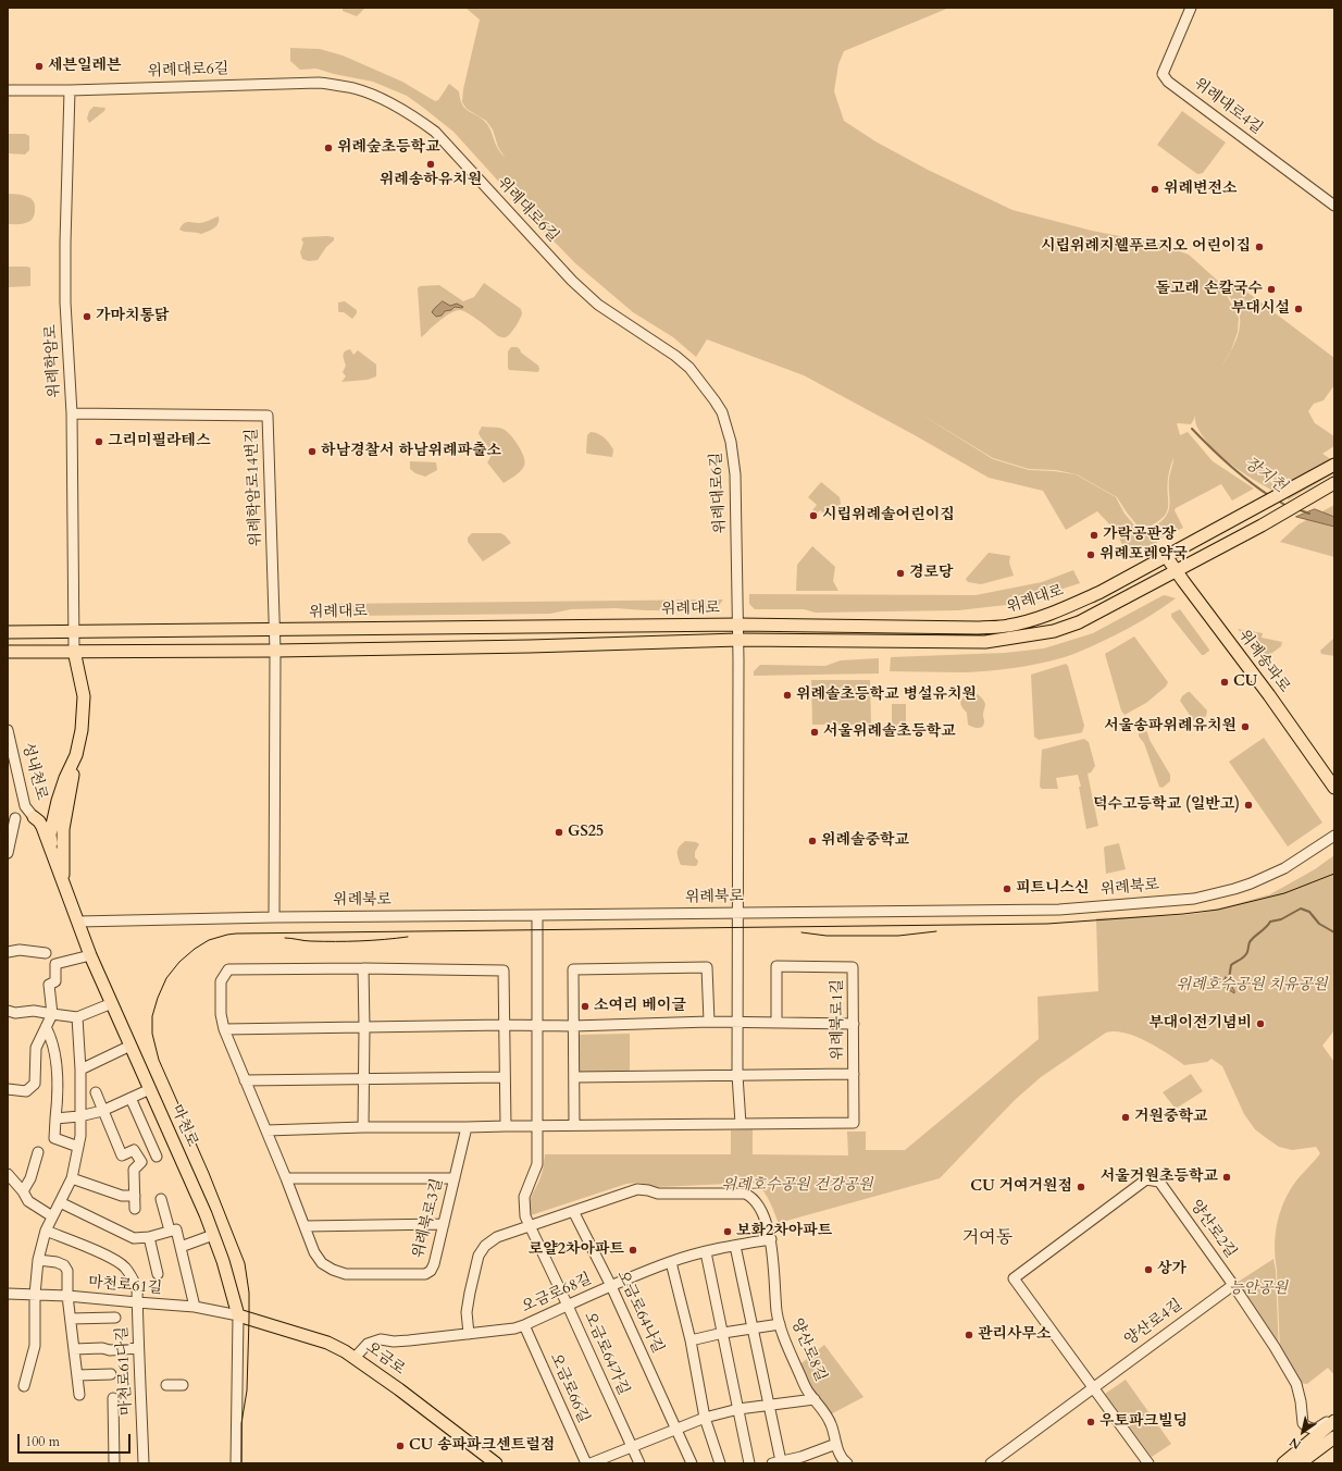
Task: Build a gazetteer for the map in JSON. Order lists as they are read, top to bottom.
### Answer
{
  "streets": {
    "main road": [
      "위례대로",
      "위례송파로",
      "마천로",
      "오금로"
    ],
    "street": [
      "위례대로6길",
      "위례대로4길",
      "위례학암로",
      "위례학암로14번길",
      "성내천로",
      "위례북로",
      "위례북로1길",
      "위례북로3길",
      "양산로2길",
      "마천로61길",
      "오금로68길",
      "오금로64나길",
      "양산로4길",
      "양산로8길",
      "오금로64가길",
      "마천로61다길",
      "오금로66길"
    ]
  },
  "crossings": [
    ["위례대로6길", "위례학암로"],
    ["위례대로6길", "위례대로"],
    ["위례대로6길", "위례북로"],
    ["위례학암로", "위례학암로14번길"],
    ["위례학암로", "위례대로"],
    ["위례학암로14번길", "위례대로"],
    ["위례학암로14번길", "위례북로"],
    ["위례대로", "위례송파로"],
    ["성내천로", "마천로"],
    ["위례북로", "마천로"],
    ["위례북로1길", "오금로64가길"],
    ["마천로", "마천로61길"],
    ["마천로", "오금로"],
    ["양산로2길", "양산로4길"],
    ["마천로61길", "오금로"],
    ["마천로61길", "마천로61다길"],
    ["오금로68길", "오금로64나길"],
    ["오금로68길", "양산로8길"],
    ["오금로68길", "오금로64가길"],
    ["오금로68길", "오금로"],
    ["오금로68길", "오금로66길"],
    ["오금로64나길", "양산로8길"],
    ["양산로8길", "오금로64가길"]
  ],
  "districts": ["거여동"],
  "water": ["장지천"],
  "parks": ["위례호수공원 치유공원", "위례호수공원 건강공원", "능안공원"],
  "places": [
    "세븐일레븐",
    "위례숲초등학교",
    "위례송하유치원",
    "위례변전소",
    "시립위례지웰푸르지오 어린이집",
    "돌고래 손칼국수",
    "부대시설",
    "가마치통닭",
    "그리미필라테스",
    "하남경찰서 하남위례파출소",
    "시립위례솔어린이집",
    "가락공판장",
    "위례포레약국",
    "경로당",
    "CU",
    "위례솔초등학교 병설유치원",
    "서울송파위례유치원",
    "서울위례솔초등학교",
    "덕수고등학교 (일반고)",
    "GS25",
    "위례솔중학교",
    "피트니스신",
    "소여리 베이글",
    "부대이전기념비",
    "거원중학교",
    "서울거원초등학교",
    "CU 거여거원점",
    "보화2차아파트",
    "로얄2차아파트",
    "상가",
    "관리사무소",
    "우토파크빌딩",
    "CU 송파파크센트럴점"
  ],
  "scale_bar": "100 m",
  "north": "bottom left"
}
